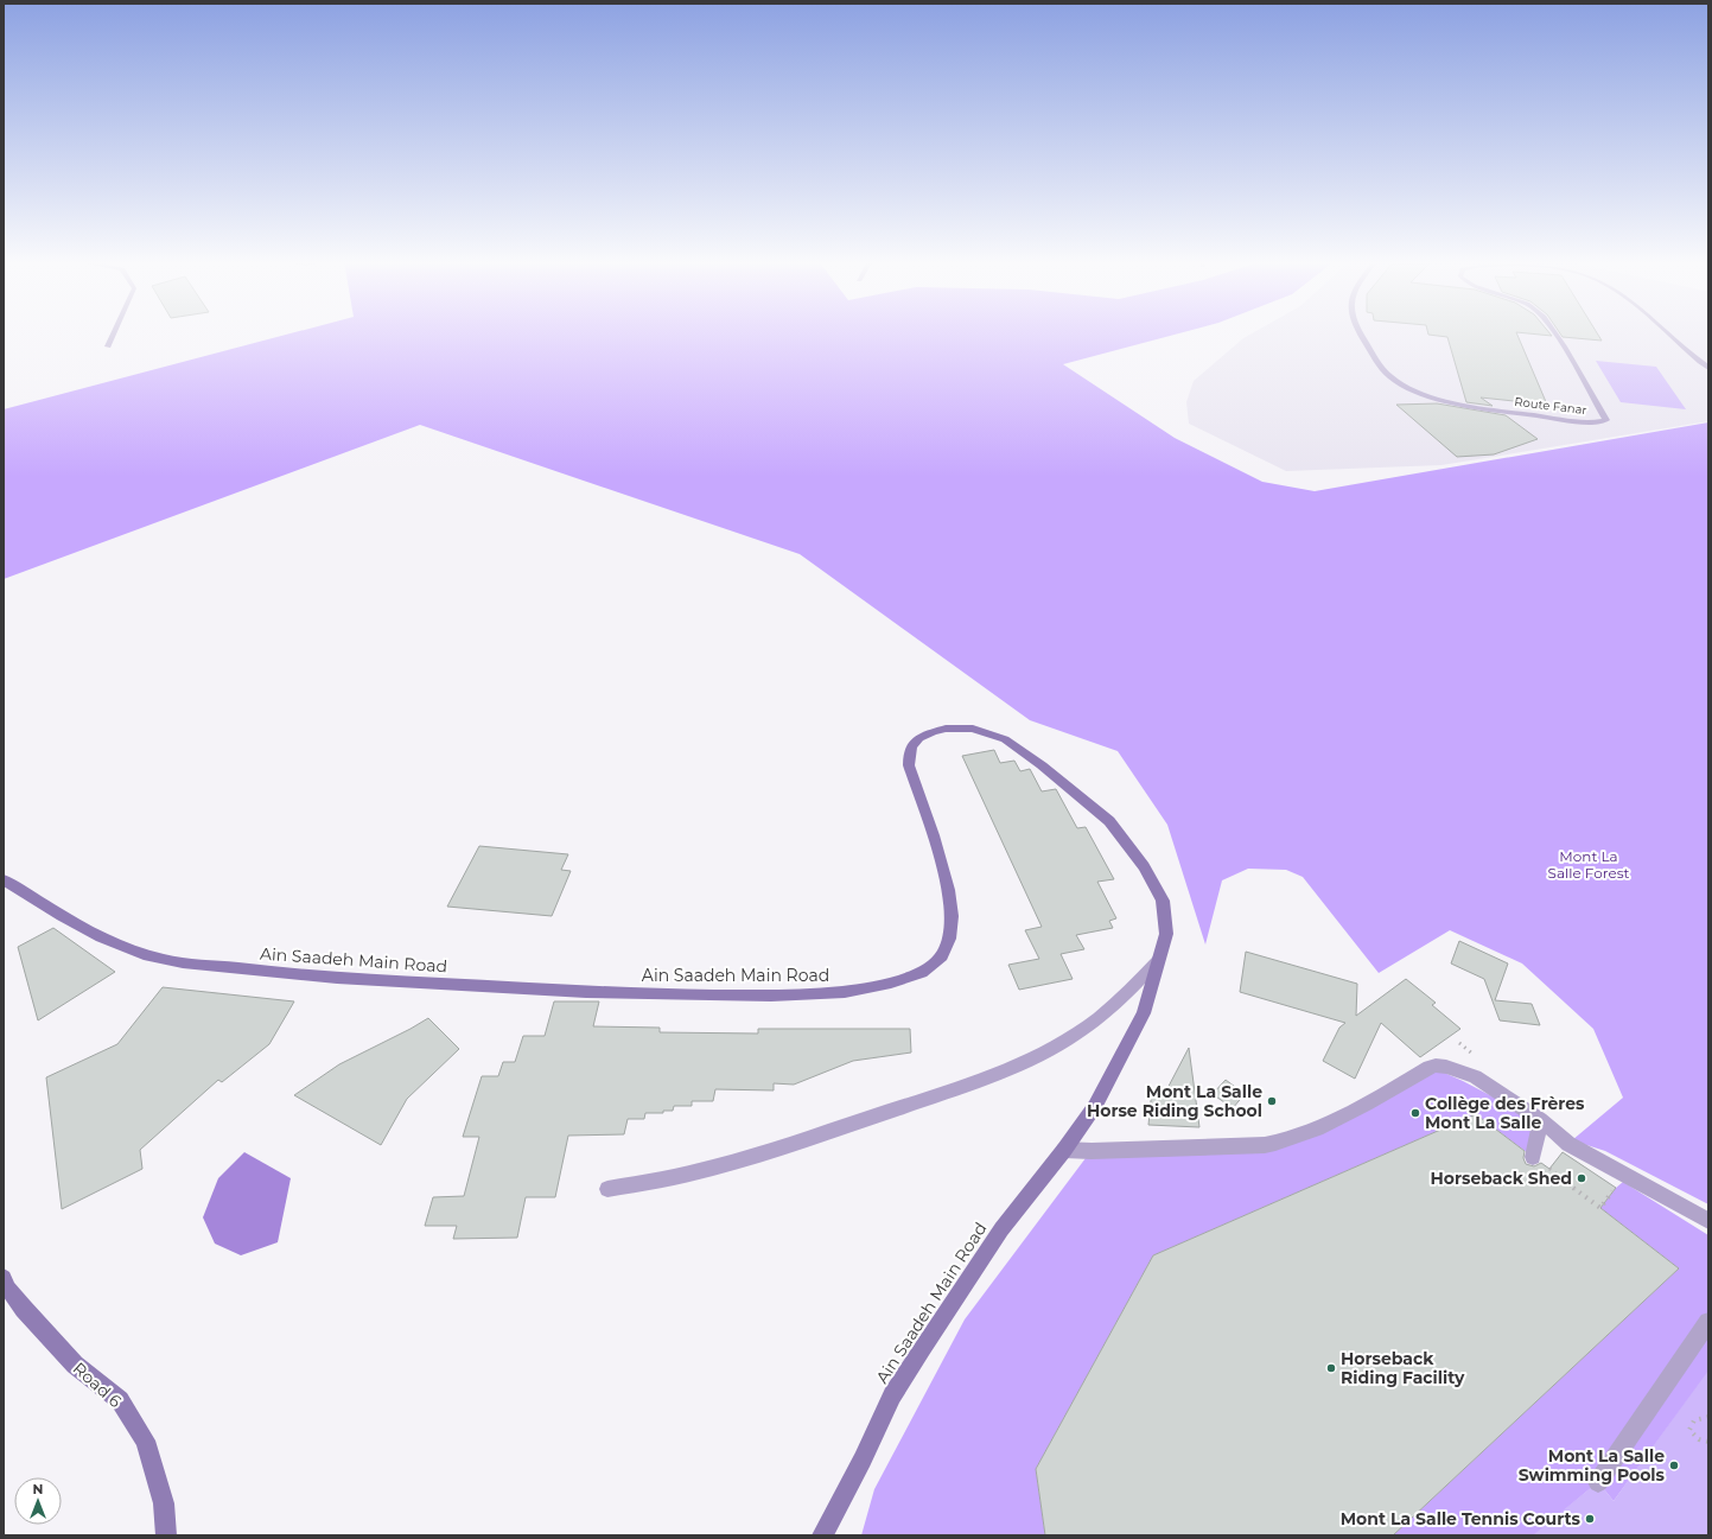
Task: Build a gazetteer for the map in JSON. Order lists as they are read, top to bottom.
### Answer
{
  "streets": {
    "street": ["Route Fanar", "Ain Saadeh Main Road", "Road 6"]
  },
  "parks": ["Mont La Salle Forest"],
  "places": [
    "Mont La Salle Horse Riding School",
    "Collège des Frères Mont La Salle",
    "Horseback Shed",
    "Horseback Riding Facility",
    "Mont La Salle Swimming Pools",
    "Mont La Salle Tennis Courts"
  ],
  "north": "top"
}
